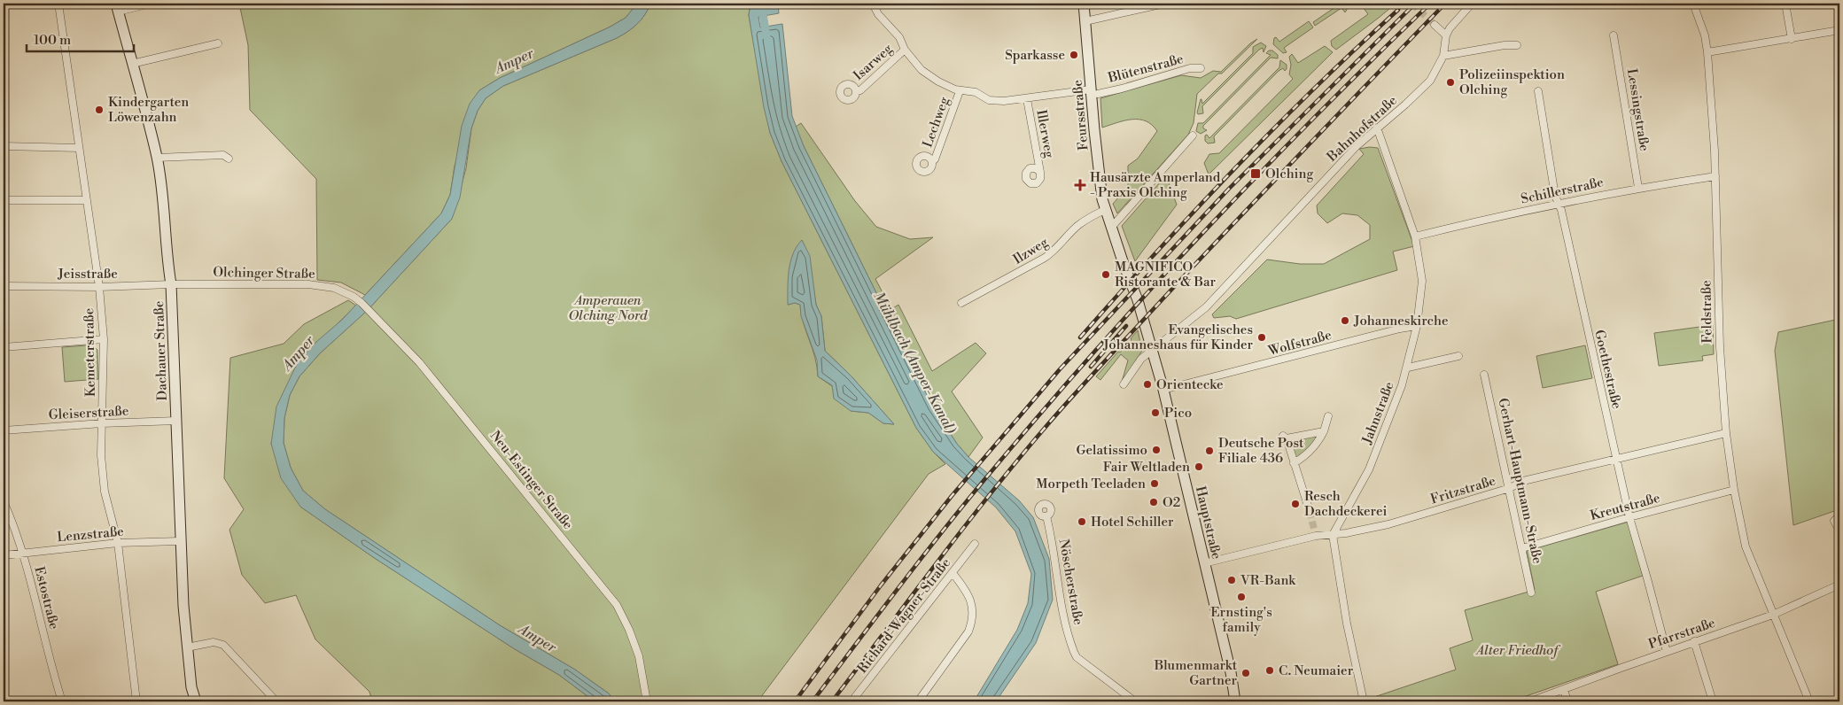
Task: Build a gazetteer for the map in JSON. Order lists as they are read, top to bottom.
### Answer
{
  "streets": {
    "street": [
      "Isarweg",
      "Blütenstraße",
      "Lessingstraße",
      "Feursstraße",
      "Lechweg",
      "Bahnhofstraße",
      "Illerweg",
      "Schillerstraße",
      "Ilzweg",
      "Olchinger Straße",
      "Jeisstraße",
      "Feldstraße",
      "Wolfstraße",
      "Dachauer Straße",
      "Kemeterstraße",
      "Goethestraße",
      "Gleiserstraße",
      "Jahnstraße",
      "Neu-Estinger Straße",
      "Gerhart-Hauptmann-Straße",
      "Fritzstraße",
      "Kreutstraße",
      "Hauptstraße",
      "Lenzstraße",
      "Nöscherstraße",
      "Estostraße",
      "Richard-Wagner-Straße",
      "Pfarrstraße"
    ]
  },
  "crossings": [
    ["Isarweg", "Blütenstraße"],
    ["Blütenstraße", "Feursstraße"],
    ["Blütenstraße", "Lechweg"],
    ["Blütenstraße", "Illerweg"],
    ["Lessingstraße", "Schillerstraße"],
    ["Feursstraße", "Bahnhofstraße"],
    ["Feursstraße", "Ilzweg"],
    ["Feursstraße", "Hauptstraße"],
    ["Bahnhofstraße", "Jahnstraße"],
    ["Bahnhofstraße", "Hauptstraße"],
    ["Schillerstraße", "Feldstraße"],
    ["Schillerstraße", "Goethestraße"],
    ["Schillerstraße", "Jahnstraße"],
    ["Olchinger Straße", "Jeisstraße"],
    ["Olchinger Straße", "Dachauer Straße"],
    ["Olchinger Straße", "Neu-Estinger Straße"],
    ["Jeisstraße", "Dachauer Straße"],
    ["Jeisstraße", "Kemeterstraße"],
    ["Feldstraße", "Fritzstraße"],
    ["Feldstraße", "Kreutstraße"],
    ["Feldstraße", "Pfarrstraße"],
    ["Wolfstraße", "Jahnstraße"],
    ["Wolfstraße", "Hauptstraße"],
    ["Dachauer Straße", "Gleiserstraße"],
    ["Dachauer Straße", "Lenzstraße"],
    ["Kemeterstraße", "Gleiserstraße"],
    ["Kemeterstraße", "Lenzstraße"],
    ["Goethestraße", "Fritzstraße"],
    ["Goethestraße", "Kreutstraße"],
    ["Goethestraße", "Pfarrstraße"],
    ["Jahnstraße", "Fritzstraße"],
    ["Gerhart-Hauptmann-Straße", "Fritzstraße"],
    ["Gerhart-Hauptmann-Straße", "Kreutstraße"],
    ["Fritzstraße", "Hauptstraße"],
    ["Lenzstraße", "Estostraße"]
  ],
  "water": ["Amper", "Mühlbach (Amper-Kanal)"],
  "parks": ["Amperauen Olching Nord", "Alter Friedhof"],
  "places": {
    "other": [
      "Sparkasse",
      "Polizeiinspektion Olching",
      "Kindergarten Löwenzahn",
      "MAGNIFICO Ristorante & Bar",
      "Johanneskirche",
      "Evangelisches Johanneshaus für Kinder",
      "Orientecke",
      "Pico",
      "Gelatissimo",
      "Deutsche Post Filiale 436",
      "Fair Weltladen",
      "Morpeth Teeladen",
      "O2",
      "Resch Dachdeckerei",
      "Hotel Schiller",
      "VR-Bank",
      "Ernsting's family",
      "C. Neumaier",
      "Blumenmarkt Gartner"
    ],
    "transit": ["Olching"],
    "health": ["Hausärzte Amperland - Praxis Olching"]
  },
  "scale_bar": "100 m"
}
